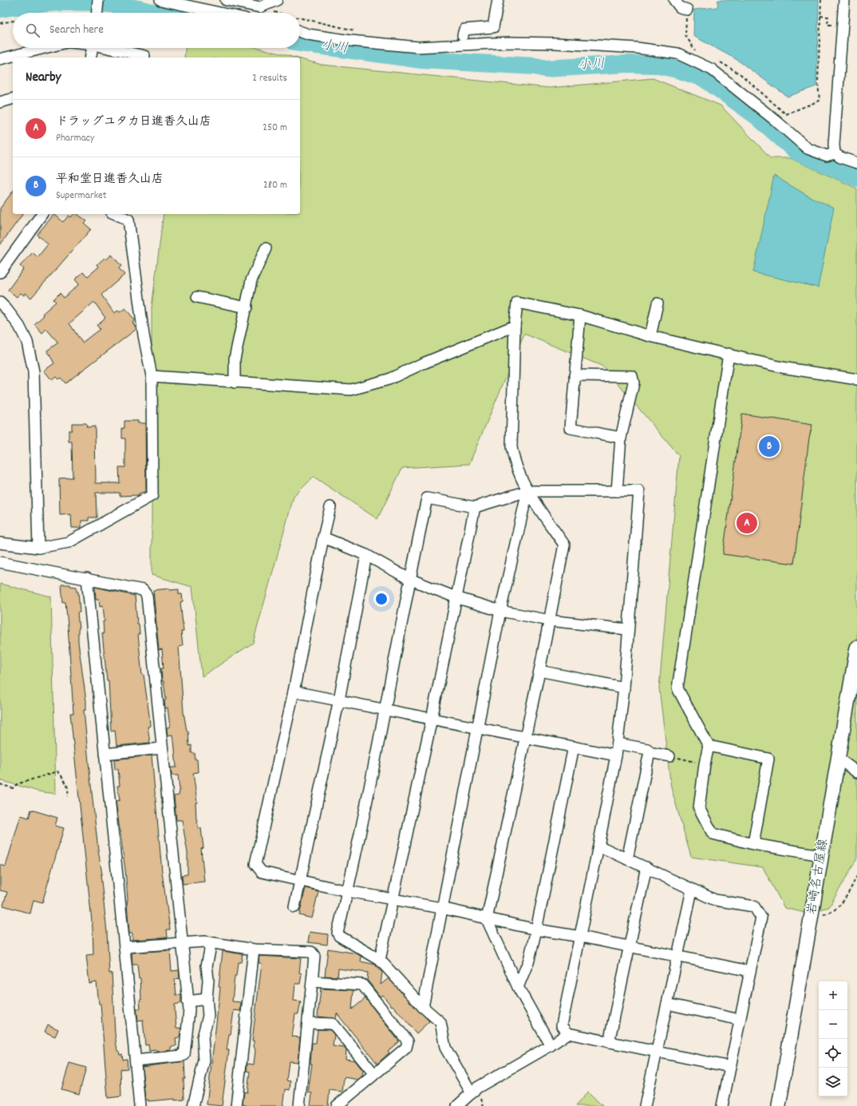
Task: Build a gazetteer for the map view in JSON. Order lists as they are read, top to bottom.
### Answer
{
  "streets": {
    "main road": ["岩崎名古屋線"]
  },
  "water": ["小川"],
  "page": {
    "search": "Search here",
    "heading": ["Nearby", "2 results"],
    "list": [
      {
        "mark": "A",
        "name": "ドラッグユタカ日進香久山店",
        "note": "Pharmacy",
        "value": "250 m"
      },
      {
        "mark": "B",
        "name": "平和堂日進香久山店",
        "note": "Supermarket",
        "value": "280 m"
      }
    ],
    "pins": ["B", "A"],
    "map_buttons": ["+", "−"]
  }
}
